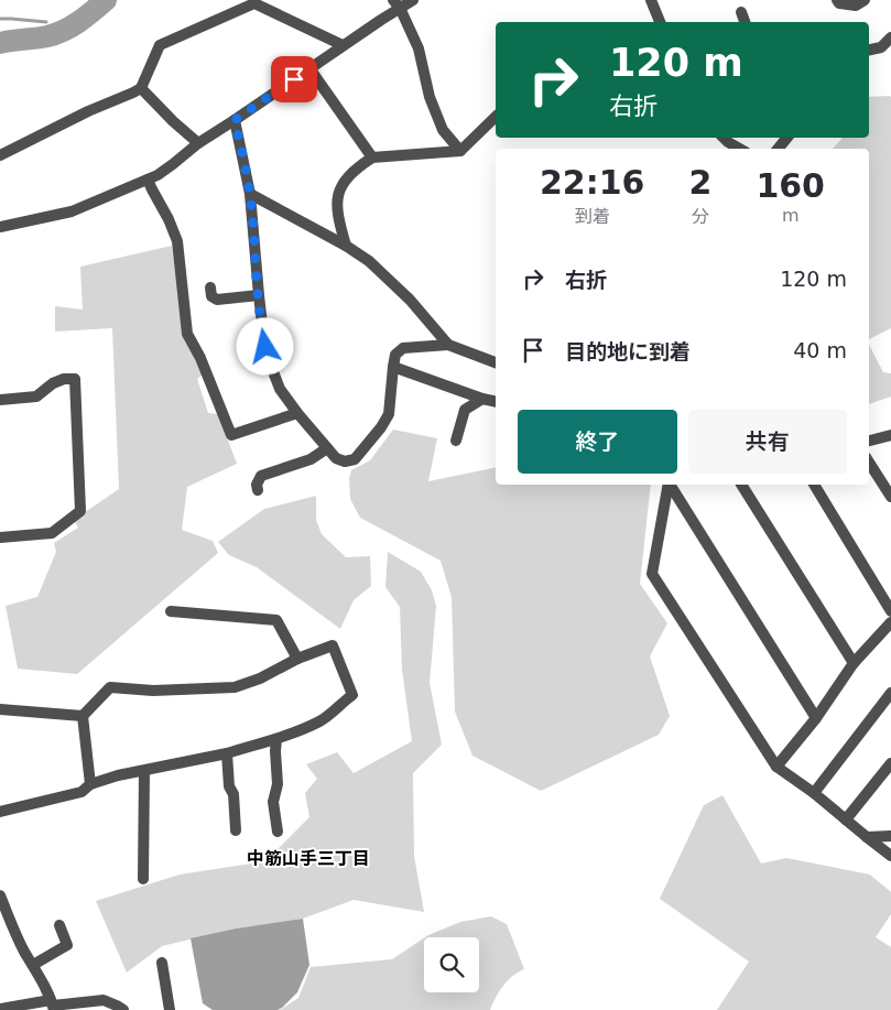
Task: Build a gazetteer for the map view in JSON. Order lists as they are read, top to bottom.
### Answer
{
  "districts": ["中筋山手三丁目"],
  "page": {
    "turn": ["120 m", "右折"],
    "eta": [
      "22:16",
      "到着",
      "2",
      "分",
      "160",
      "m"
    ],
    "list": [
      {
        "name": "右折",
        "value": "120 m"
      },
      {
        "name": "目的地に到着",
        "value": "40 m"
      }
    ],
    "buttons": ["終了", "共有"]
  }
}
